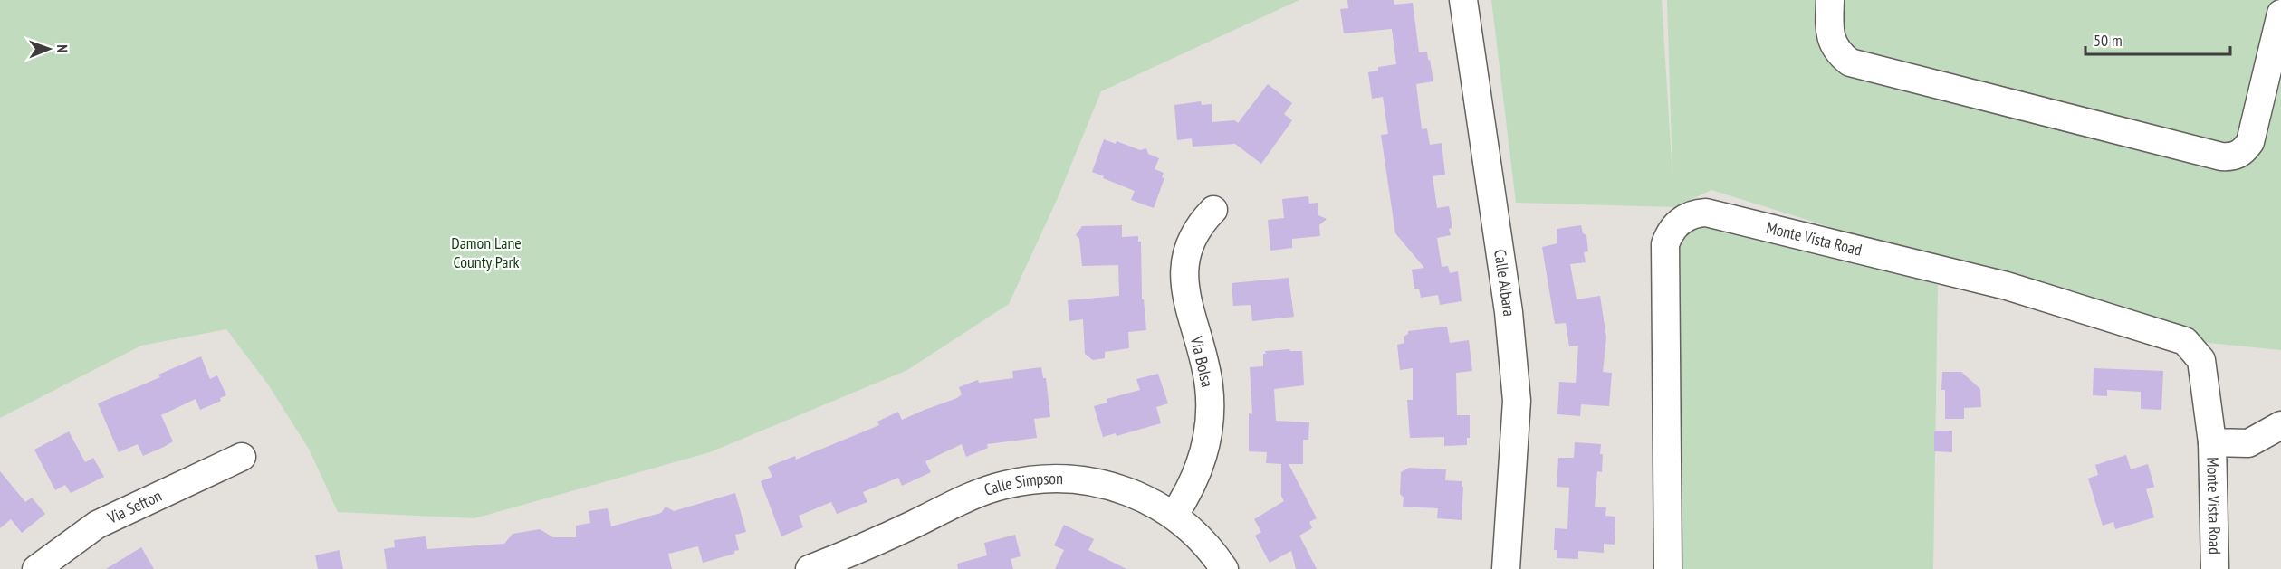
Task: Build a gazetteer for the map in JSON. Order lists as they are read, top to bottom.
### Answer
{
  "streets": {
    "street": [
      "Monte Vista Road",
      "Calle Albara",
      "Via Bolsa",
      "Calle Simpson",
      "Via Sefton"
    ]
  },
  "crossings": [
    ["Via Bolsa", "Calle Simpson"]
  ],
  "parks": ["Damon Lane County Park"],
  "scale_bar": "50 m",
  "north": "right"
}
